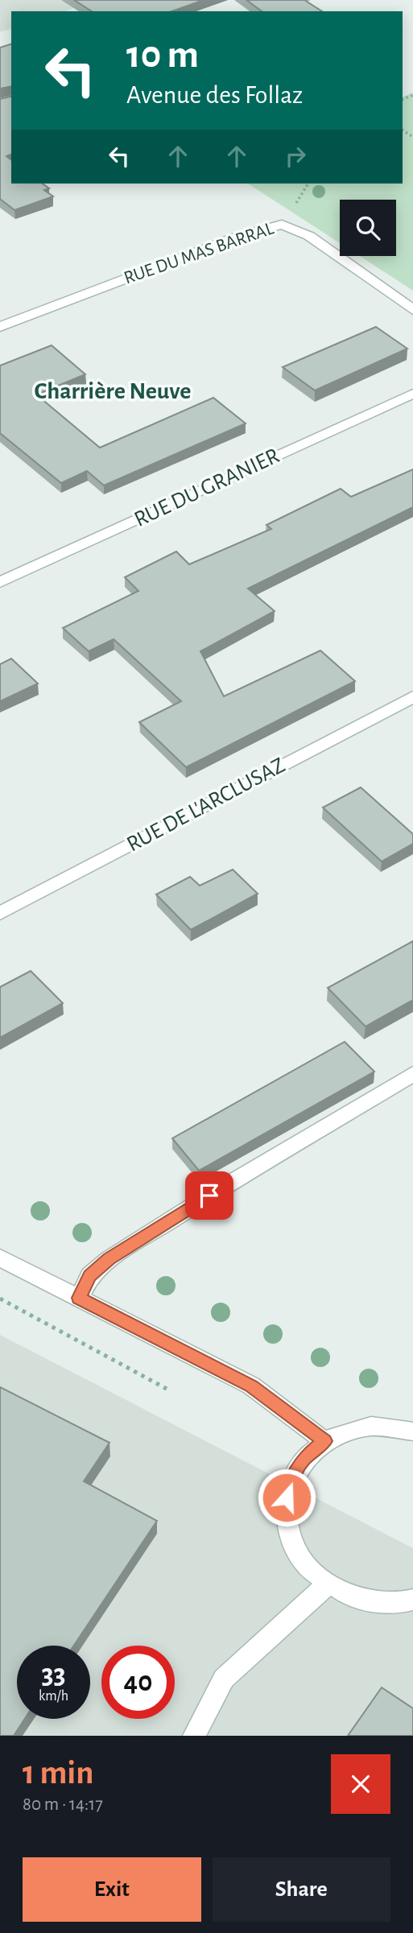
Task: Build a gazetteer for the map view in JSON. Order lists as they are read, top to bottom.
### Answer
{
  "streets": {
    "street": ["RUE DU MAS BARRAL", "RUE DU GRANIER", "RUE DE L'ARCLUSAZ"]
  },
  "districts": ["Charrière Neuve"],
  "page": {
    "turn": ["10 m", "Avenue des Follaz"],
    "speed": "33 km/h",
    "limit": "40",
    "heading": ["1 min", "80 m · 14:17"],
    "buttons": ["Exit", "Share"]
  }
}
